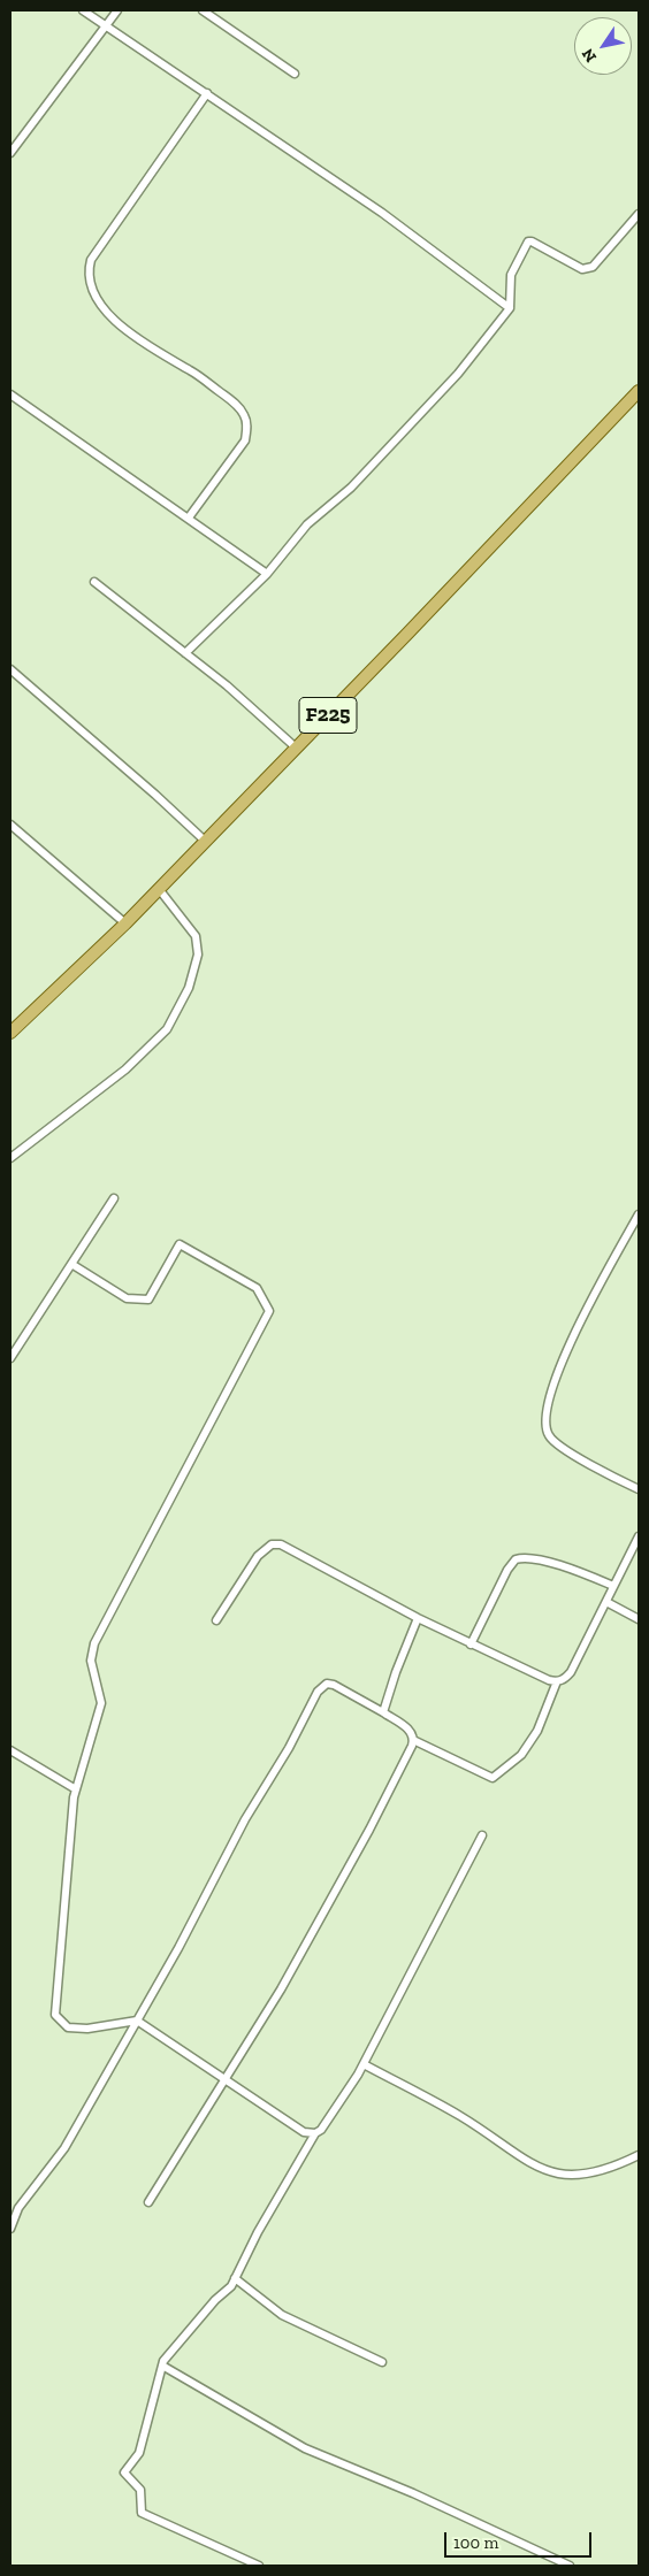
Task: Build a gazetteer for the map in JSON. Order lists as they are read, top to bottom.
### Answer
{
  "streets": {
    "main road": ["F225"]
  },
  "scale_bar": "100 m",
  "north": "bottom left"
}
